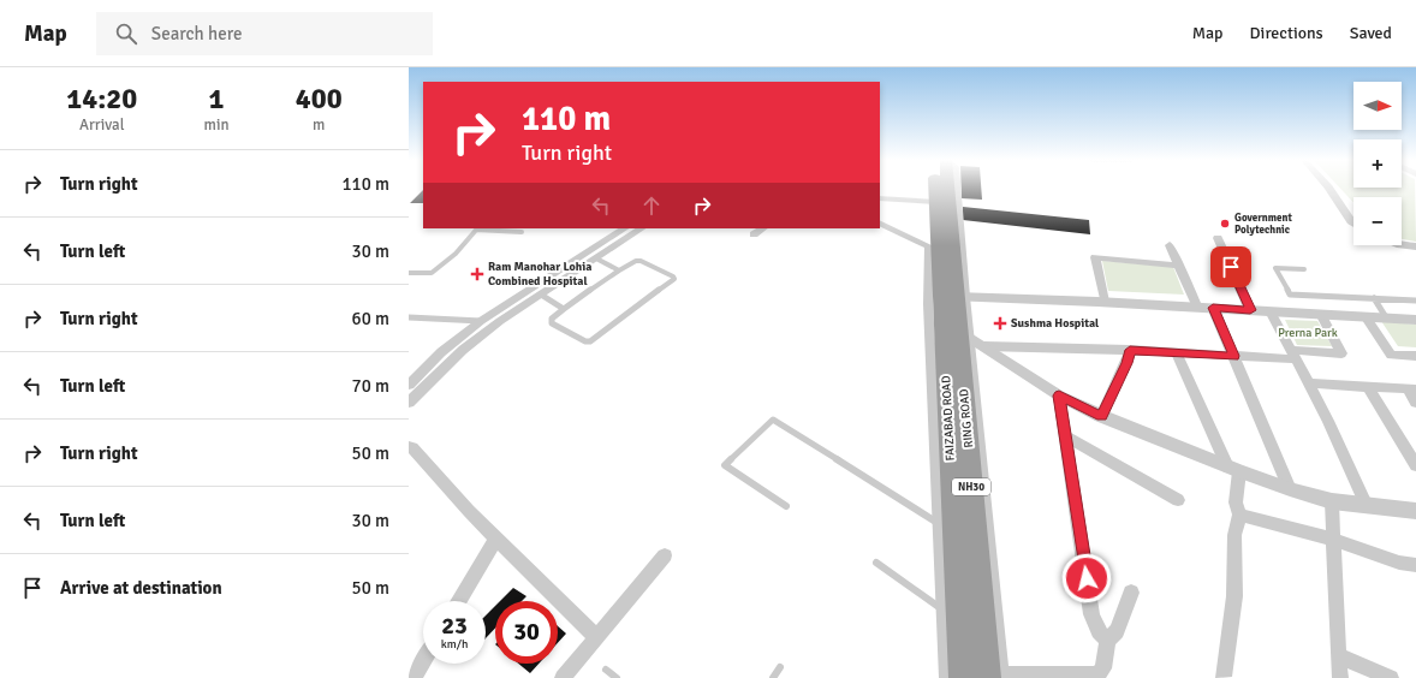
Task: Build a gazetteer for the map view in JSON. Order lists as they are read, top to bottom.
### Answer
{
  "streets": {
    "highway": ["FAIZABAD ROAD", "RING ROAD", "NH30"]
  },
  "crossings": [
    ["FAIZABAD ROAD", "RING ROAD"]
  ],
  "parks": ["Prerna Park"],
  "places": {
    "other": ["Government Polytechnic"],
    "health": ["Ram Manohar Lohia Combined Hospital", "Sushma Hospital"]
  },
  "north": "right",
  "page": {
    "header": "Map",
    "search": "Search here",
    "nav": ["Map", "Directions", "Saved"],
    "eta": [
      "14:20",
      "Arrival",
      "1",
      "min",
      "400",
      "m"
    ],
    "map_buttons": ["+", "−"],
    "turn": ["110 m", "Turn right"],
    "list": [
      {
        "name": "Turn right",
        "value": "110 m"
      },
      {
        "name": "Turn left",
        "value": "30 m"
      },
      {
        "name": "Turn right",
        "value": "60 m"
      },
      {
        "name": "Turn left",
        "value": "70 m"
      },
      {
        "name": "Turn right",
        "value": "50 m"
      },
      {
        "name": "Turn left",
        "value": "30 m"
      },
      {
        "name": "Arrive at destination",
        "value": "50 m"
      }
    ],
    "speed": "23 km/h",
    "limit": "30"
  }
}
